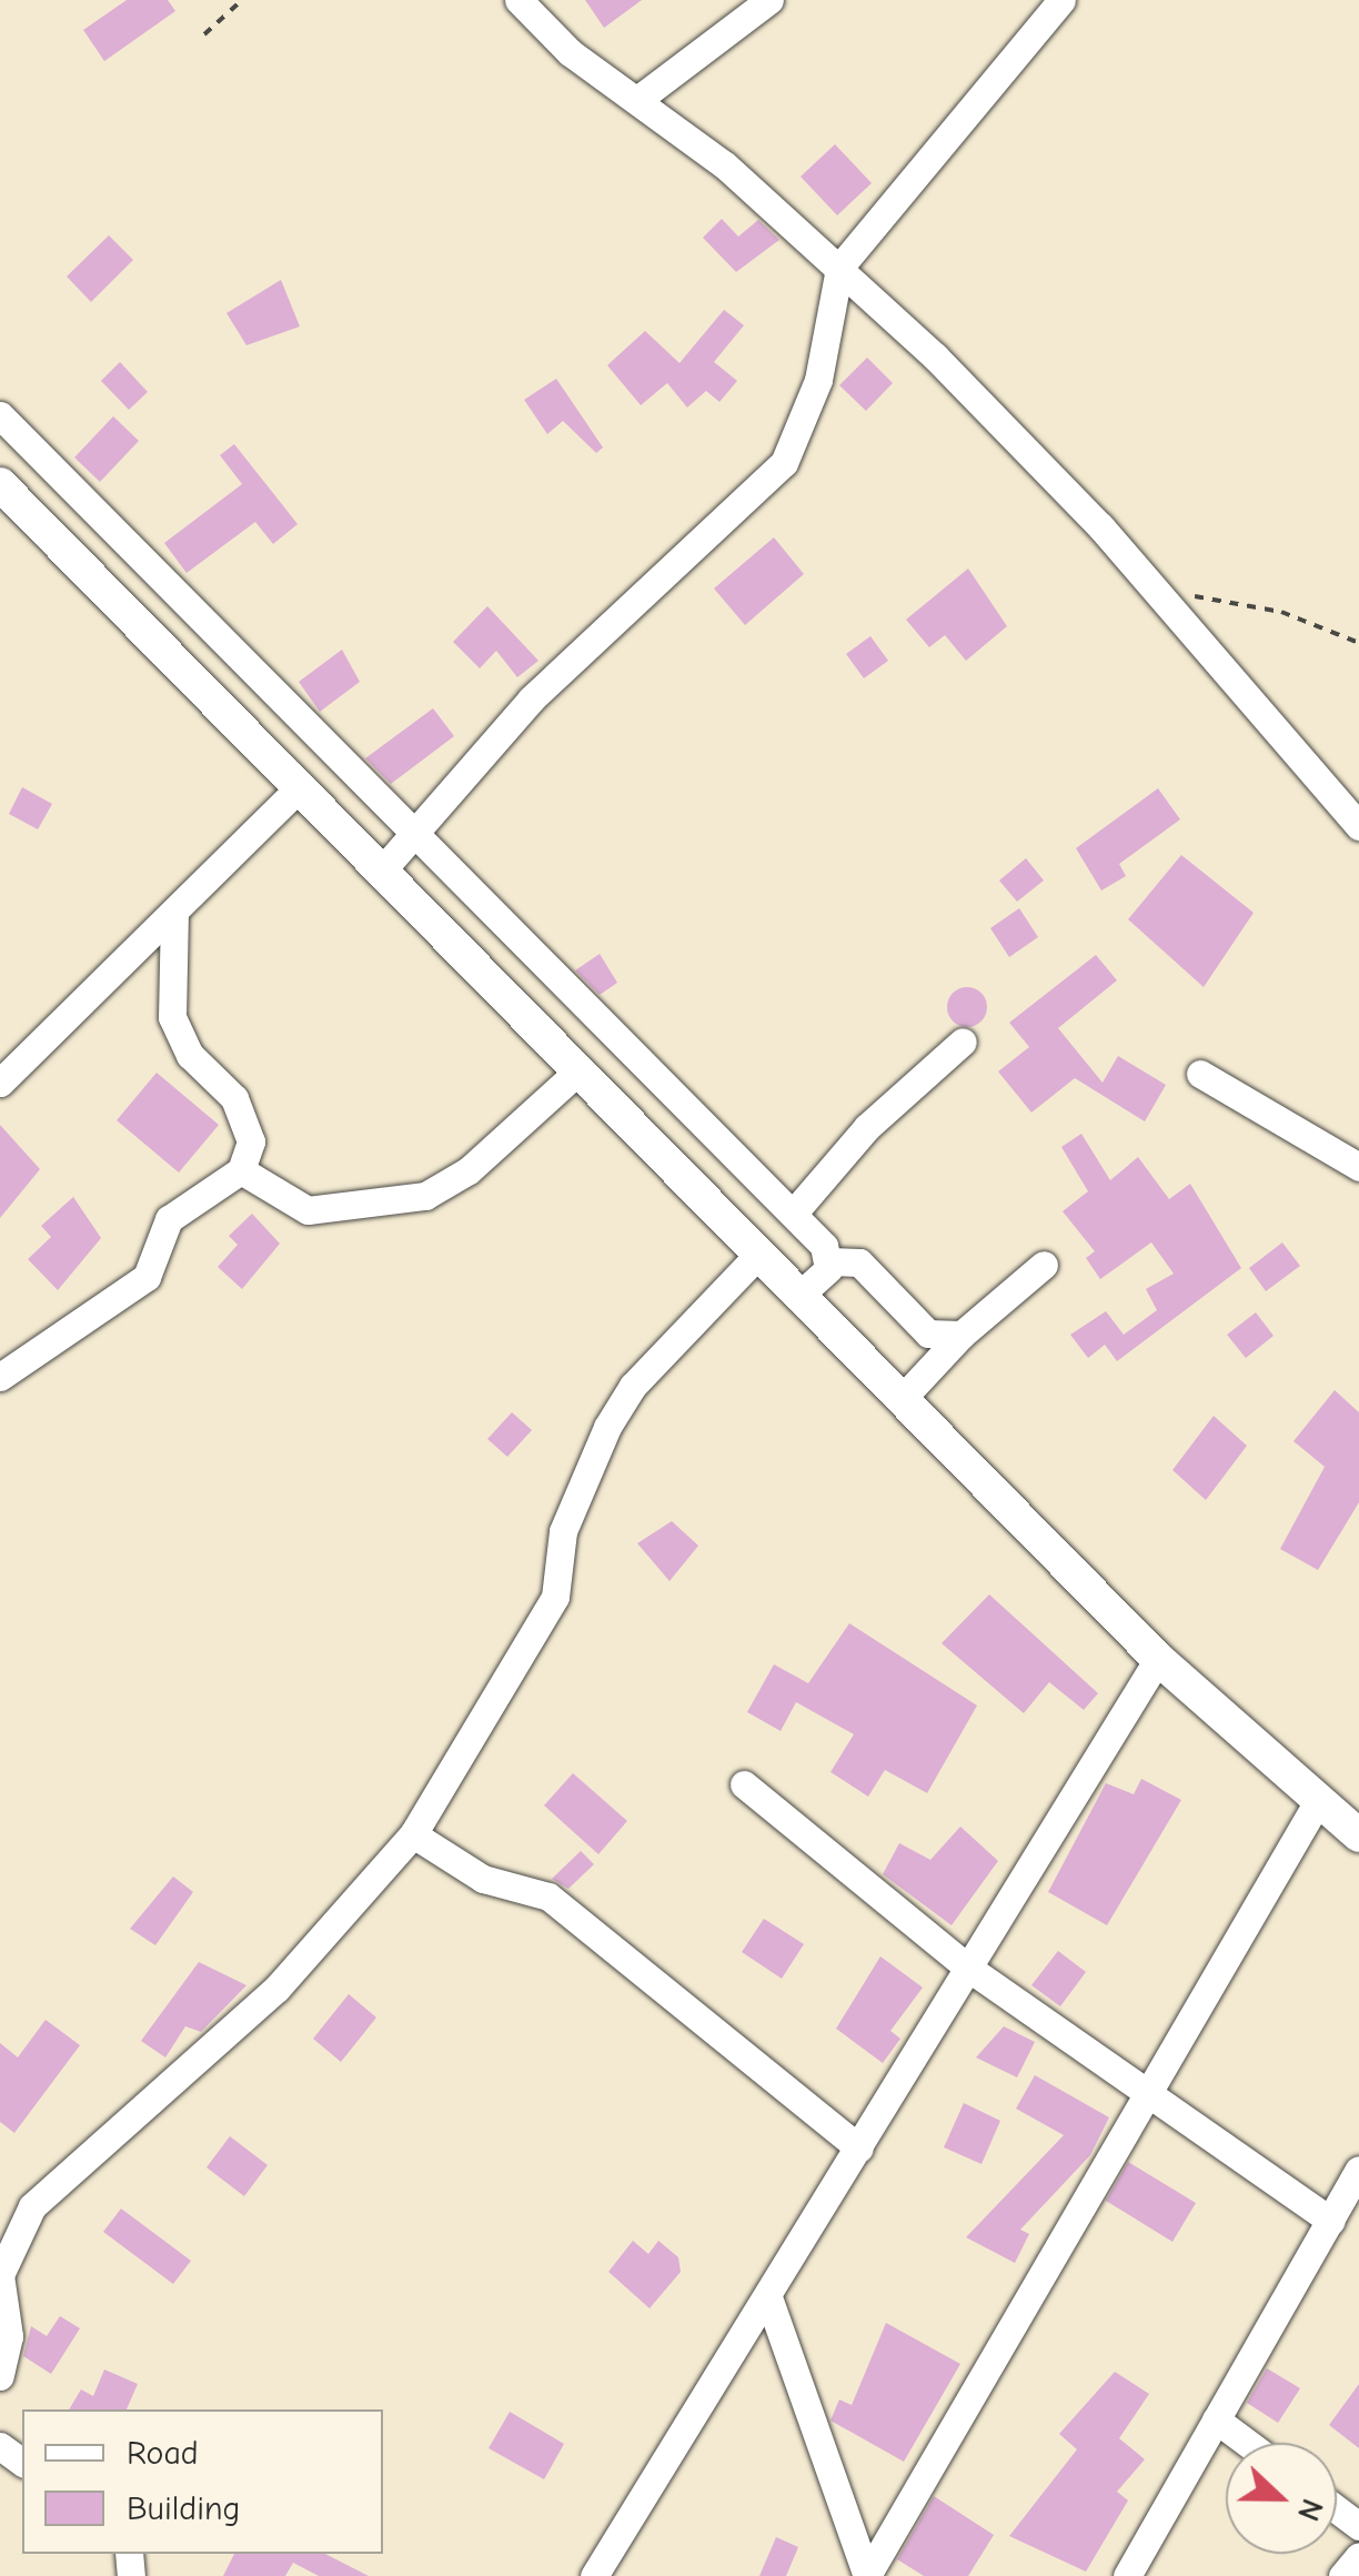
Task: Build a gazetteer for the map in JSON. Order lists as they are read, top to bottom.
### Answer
{
  "legend": ["Road", "Building"],
  "north": "right"
}
